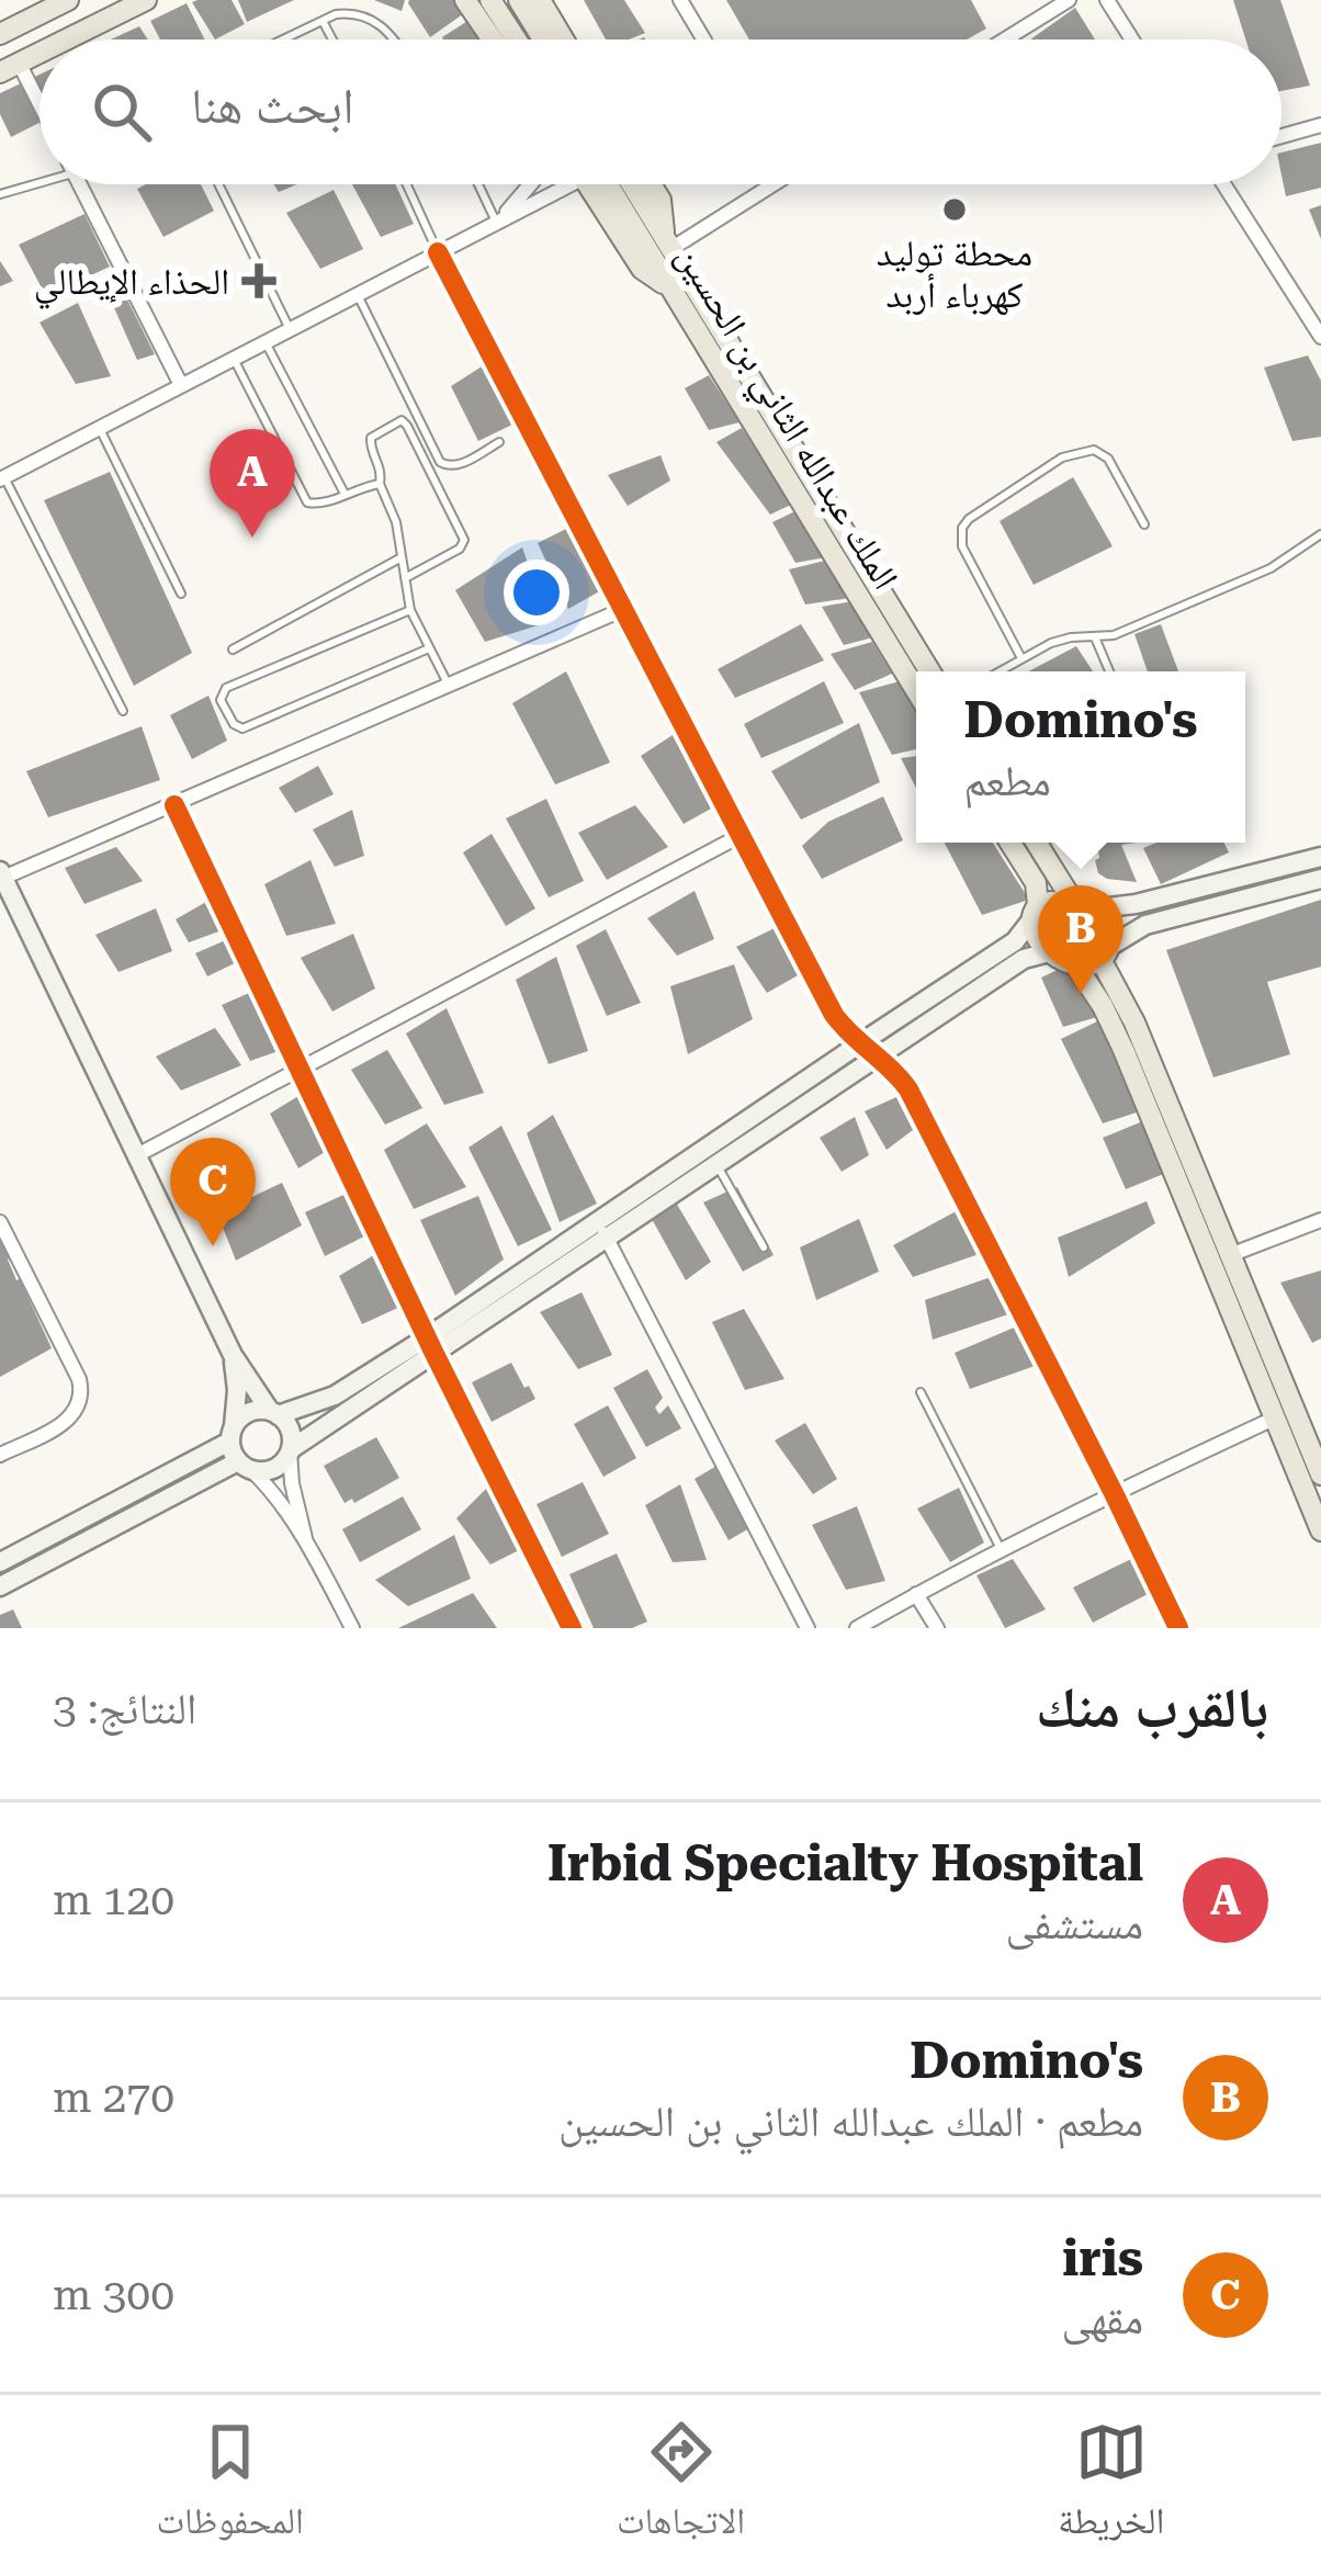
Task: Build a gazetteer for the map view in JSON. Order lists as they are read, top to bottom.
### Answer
{
  "streets": {
    "main road": ["الملك عبدالله الثاني بن الحسين"]
  },
  "places": {
    "other": ["محطة توليد كهرباء أربد"],
    "health": ["الحذاء الإيطالي"]
  },
  "page": {
    "search": "ابحث هنا",
    "pins": ["A", "B", "C"],
    "popup": ["Domino's", "مطعم"],
    "heading": ["بالقرب منك", "النتائج: 3"],
    "list": [
      {
        "mark": "A",
        "name": "Irbid Specialty Hospital",
        "note": "مستشفى",
        "value": "120 m"
      },
      {
        "mark": "B",
        "name": "Domino's",
        "note": "مطعم · الملك عبدالله الثاني بن الحسين",
        "value": "270 m"
      },
      {
        "mark": "C",
        "name": "iris",
        "note": "مقهى",
        "value": "300 m"
      }
    ],
    "nav": ["الخريطة", "الاتجاهات", "المحفوظات"]
  }
}
